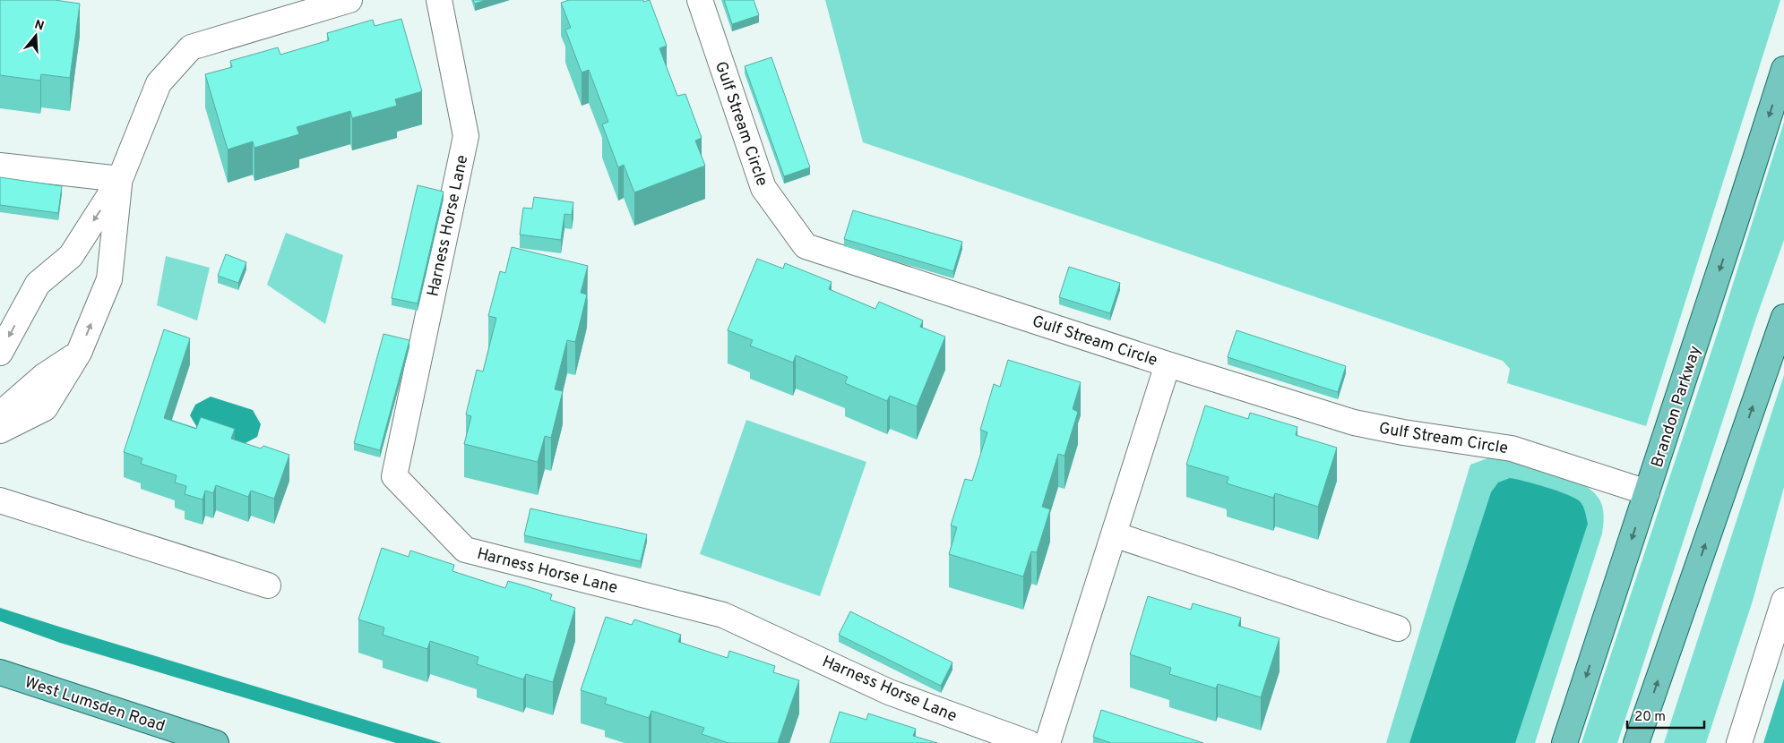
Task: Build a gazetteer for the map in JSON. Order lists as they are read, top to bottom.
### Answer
{
  "streets": {
    "main road": ["Brandon Parkway", "West Lumsden Road"],
    "street": ["Gulf Stream Circle", "Harness Horse Lane"]
  },
  "crossings": [
    ["Gulf Stream Circle", "Brandon Parkway"]
  ],
  "scale_bar": "20 m",
  "north": "top"
}
